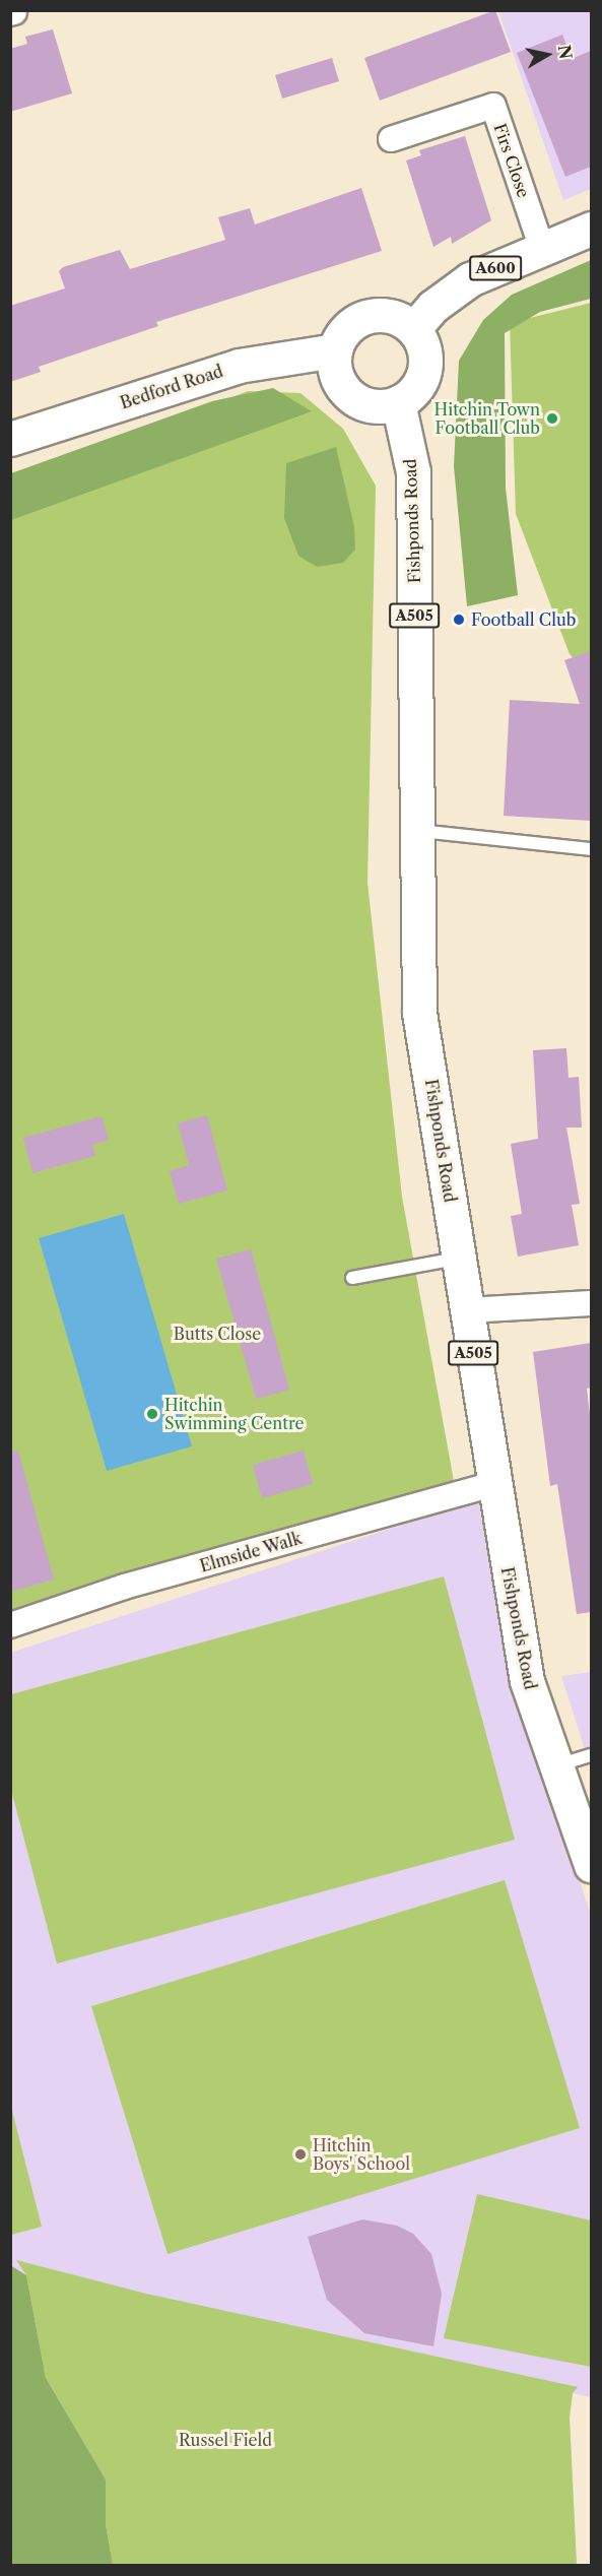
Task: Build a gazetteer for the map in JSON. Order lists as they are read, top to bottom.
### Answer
{
  "streets": {
    "main road": [
      "A600",
      "Bedford Road",
      "Fishponds Road",
      "A505"
    ],
    "street": ["Firs Close", "Elmside Walk"]
  },
  "crossings": [
    ["Firs Close", "A600"],
    ["A600", "Bedford Road"],
    ["A600", "Fishponds Road"],
    ["Bedford Road", "Fishponds Road"],
    ["Fishponds Road", "Elmside Walk"]
  ],
  "parks": ["Butts Close", "Russel Field"],
  "places": [
    "Hitchin Town Football Club",
    "Football Club",
    "Hitchin Swimming Centre",
    "Hitchin Boys' School"
  ],
  "north": "right"
}
